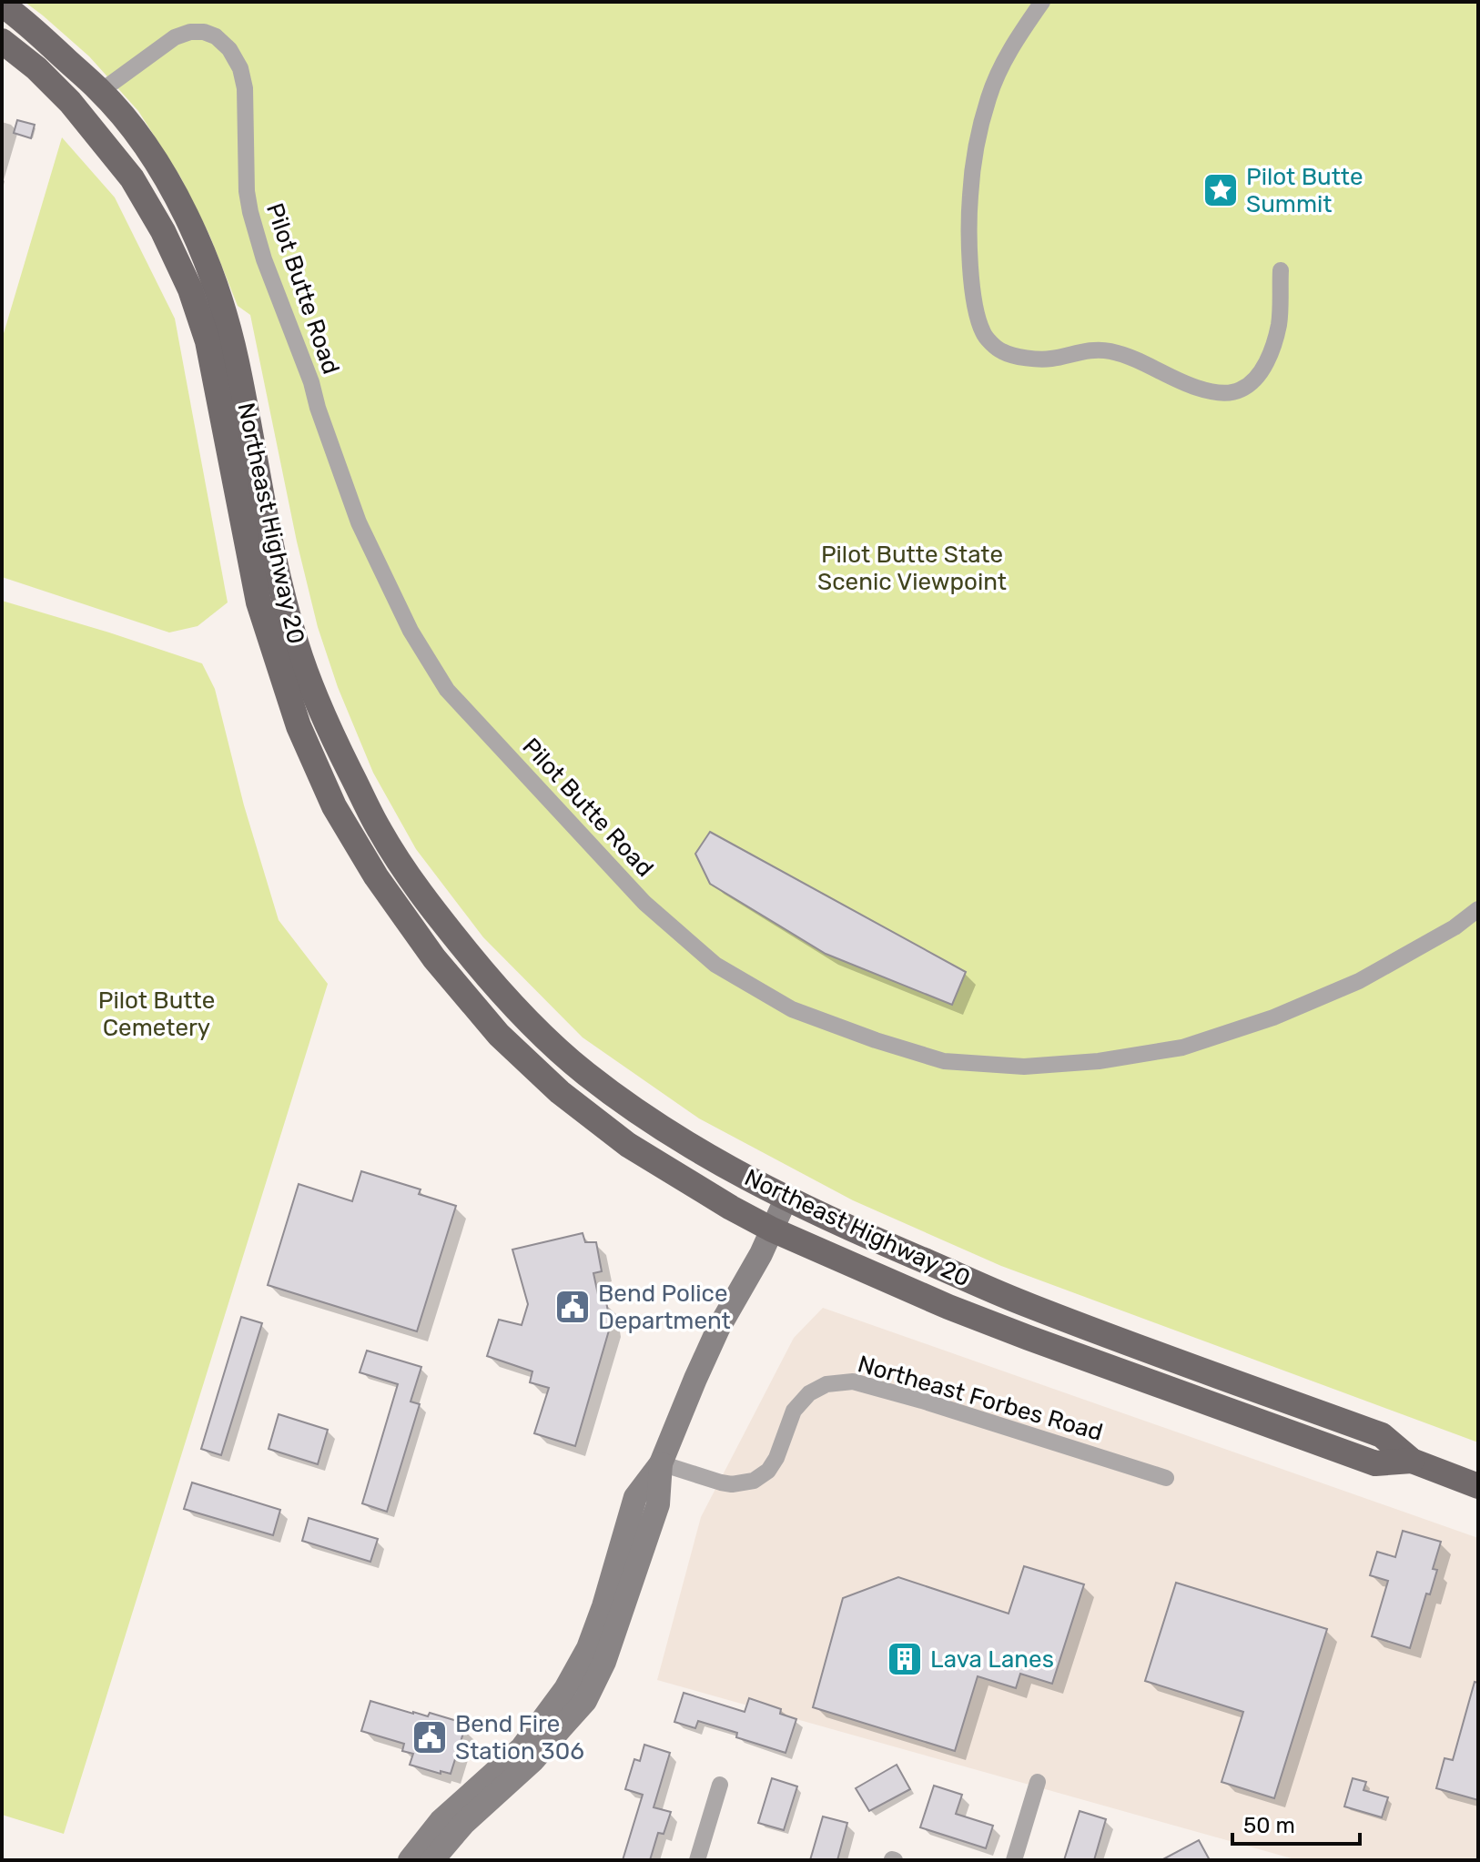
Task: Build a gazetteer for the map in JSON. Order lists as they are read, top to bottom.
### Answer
{
  "streets": {
    "main road": ["Northeast Highway 20"],
    "street": ["Pilot Butte Road", "Northeast Forbes Road"]
  },
  "crossings": [
    ["Pilot Butte Road", "Northeast Highway 20"]
  ],
  "parks": ["Pilot Butte State Scenic Viewpoint", "Pilot Butte Cemetery"],
  "places": {
    "place": ["Pilot Butte Summit"],
    "public building": ["Bend Police Department", "Bend Fire Station 306"],
    "building": ["Lava Lanes"]
  },
  "scale_bar": "50 m"
}
